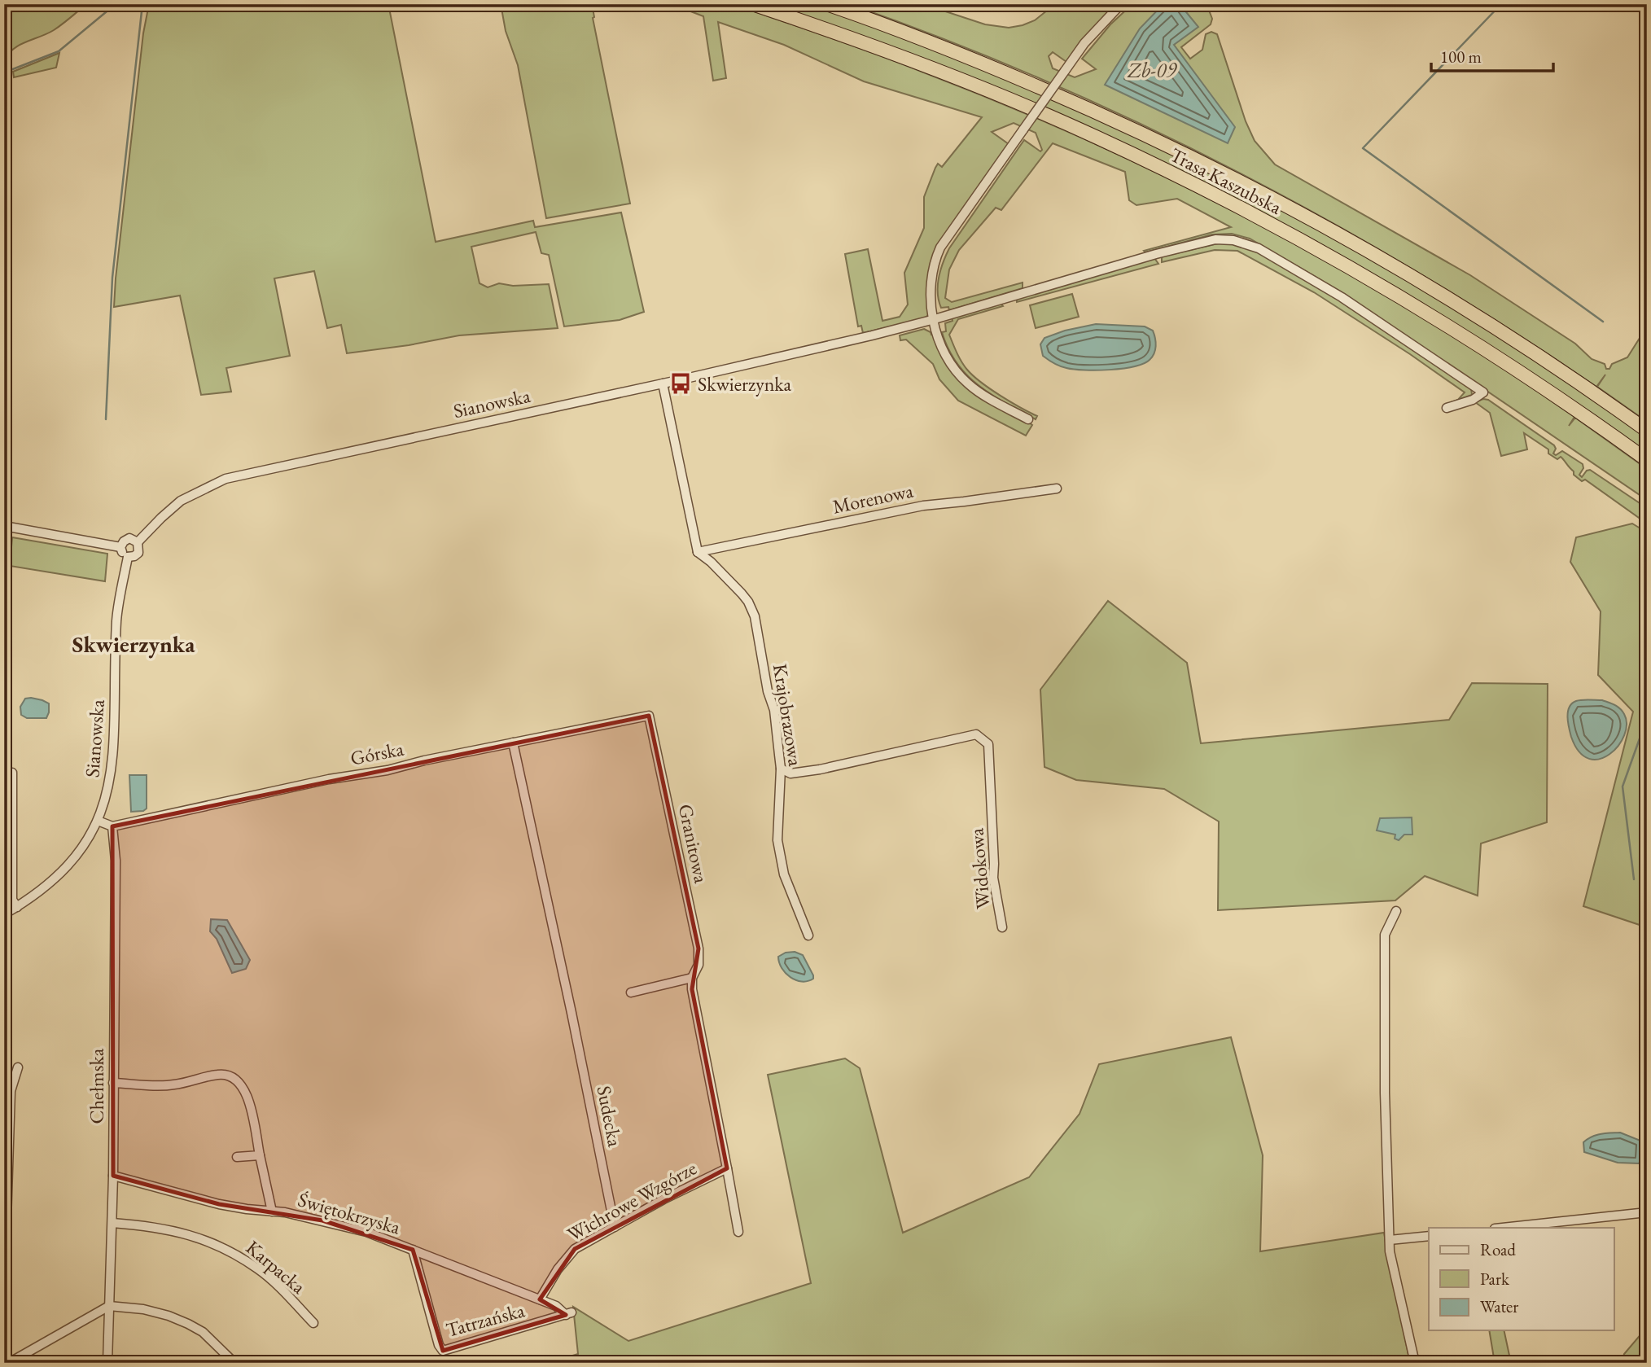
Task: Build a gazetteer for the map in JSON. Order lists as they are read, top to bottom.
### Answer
{
  "streets": {
    "highway": ["Trasa Kaszubska"],
    "street": [
      "Sianowska",
      "Morenowa",
      "Krajobrazowa",
      "Górska",
      "Granitowa",
      "Widokowa",
      "Chełmska",
      "Sudecka",
      "Wichrowe Wzgórze",
      "Świętokrzyska",
      "Karpacka",
      "Tatrzańska"
    ]
  },
  "crossings": [
    ["Morenowa", "Krajobrazowa"],
    ["Krajobrazowa", "Widokowa"],
    ["Górska", "Granitowa"],
    ["Górska", "Chełmska"],
    ["Górska", "Sudecka"],
    ["Granitowa", "Wichrowe Wzgórze"],
    ["Chełmska", "Świętokrzyska"],
    ["Chełmska", "Karpacka"],
    ["Sudecka", "Wichrowe Wzgórze"],
    ["Wichrowe Wzgórze", "Świętokrzyska"],
    ["Świętokrzyska", "Tatrzańska"]
  ],
  "districts": ["Skwierzynka"],
  "water": ["Zb-09"],
  "places": {
    "bus stop": ["Skwierzynka"]
  },
  "legend": ["Road", "Park", "Water"],
  "scale_bar": "100 m"
}
